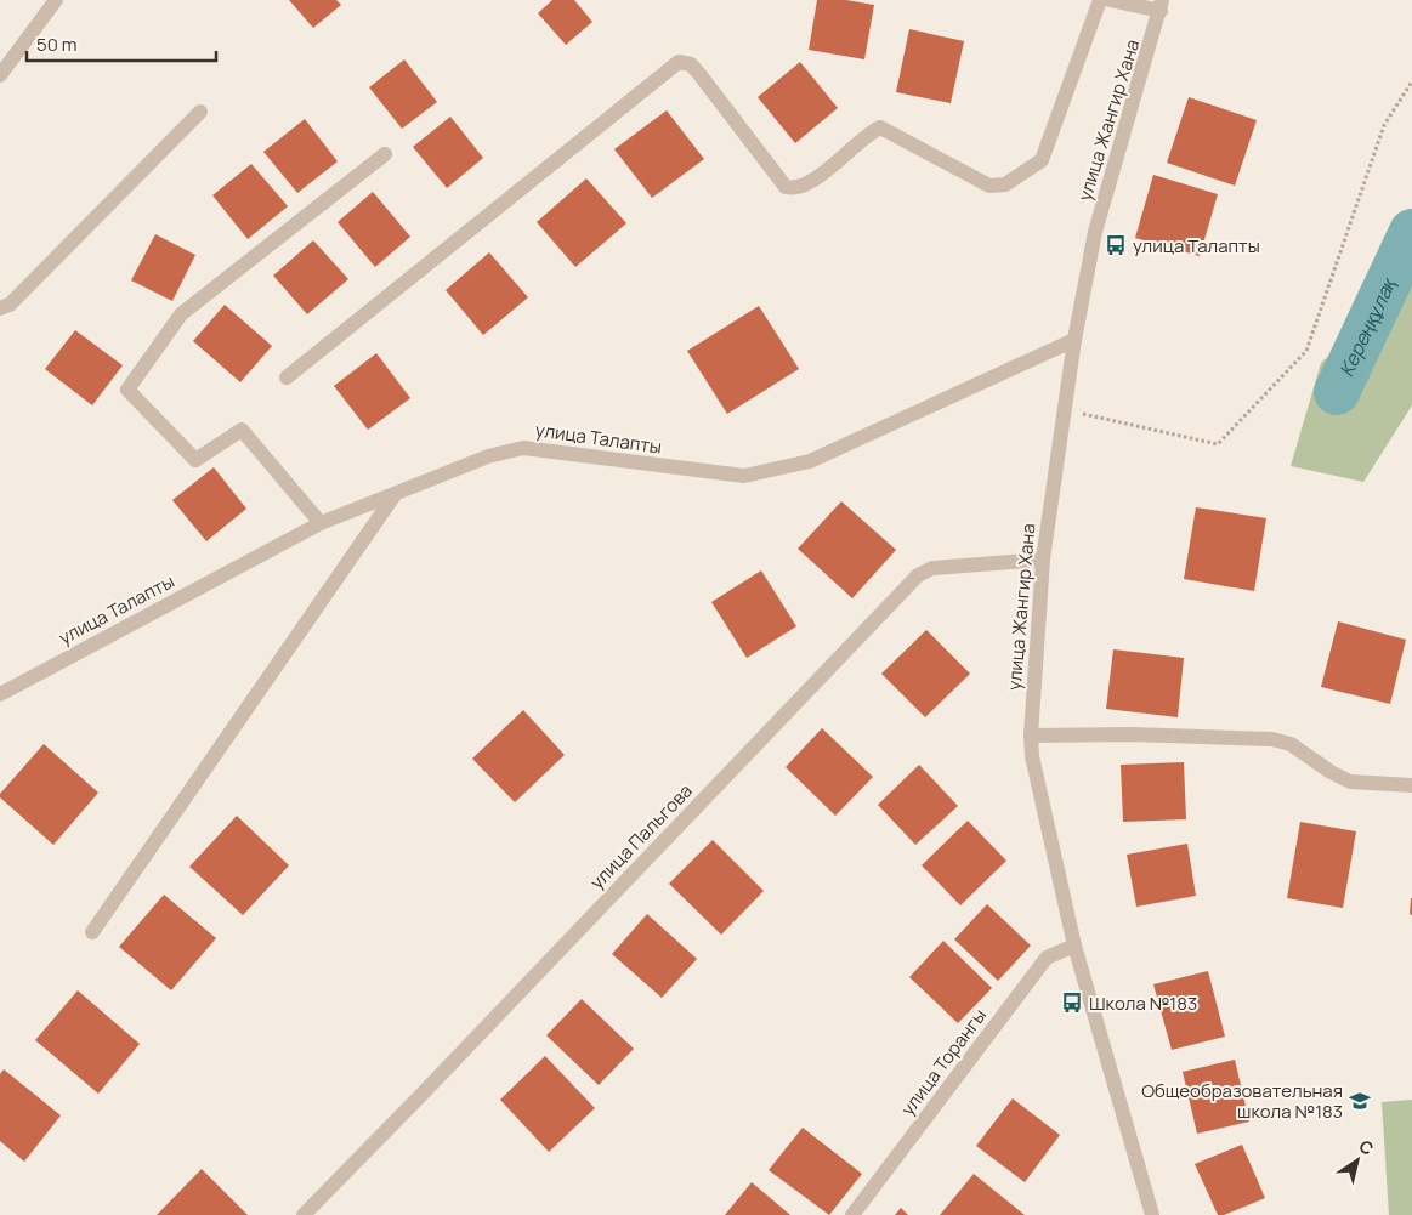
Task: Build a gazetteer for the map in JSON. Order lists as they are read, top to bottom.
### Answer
{
  "streets": {
    "street": [
      "улица Жангир Хана",
      "улица Талапты",
      "улица Пальгова",
      "улица Торангы"
    ]
  },
  "crossings": [
    ["улица Жангир Хана", "улица Талапты"],
    ["улица Жангир Хана", "улица Пальгова"],
    ["улица Жангир Хана", "улица Торангы"]
  ],
  "water": ["Кереңқұлақ"],
  "places": {
    "bus stop": ["улица Талапты", "Школа №183"],
    "school or university": ["Общеобразовательная школа №183"]
  },
  "scale_bar": "50 m",
  "north": "top right"
}
